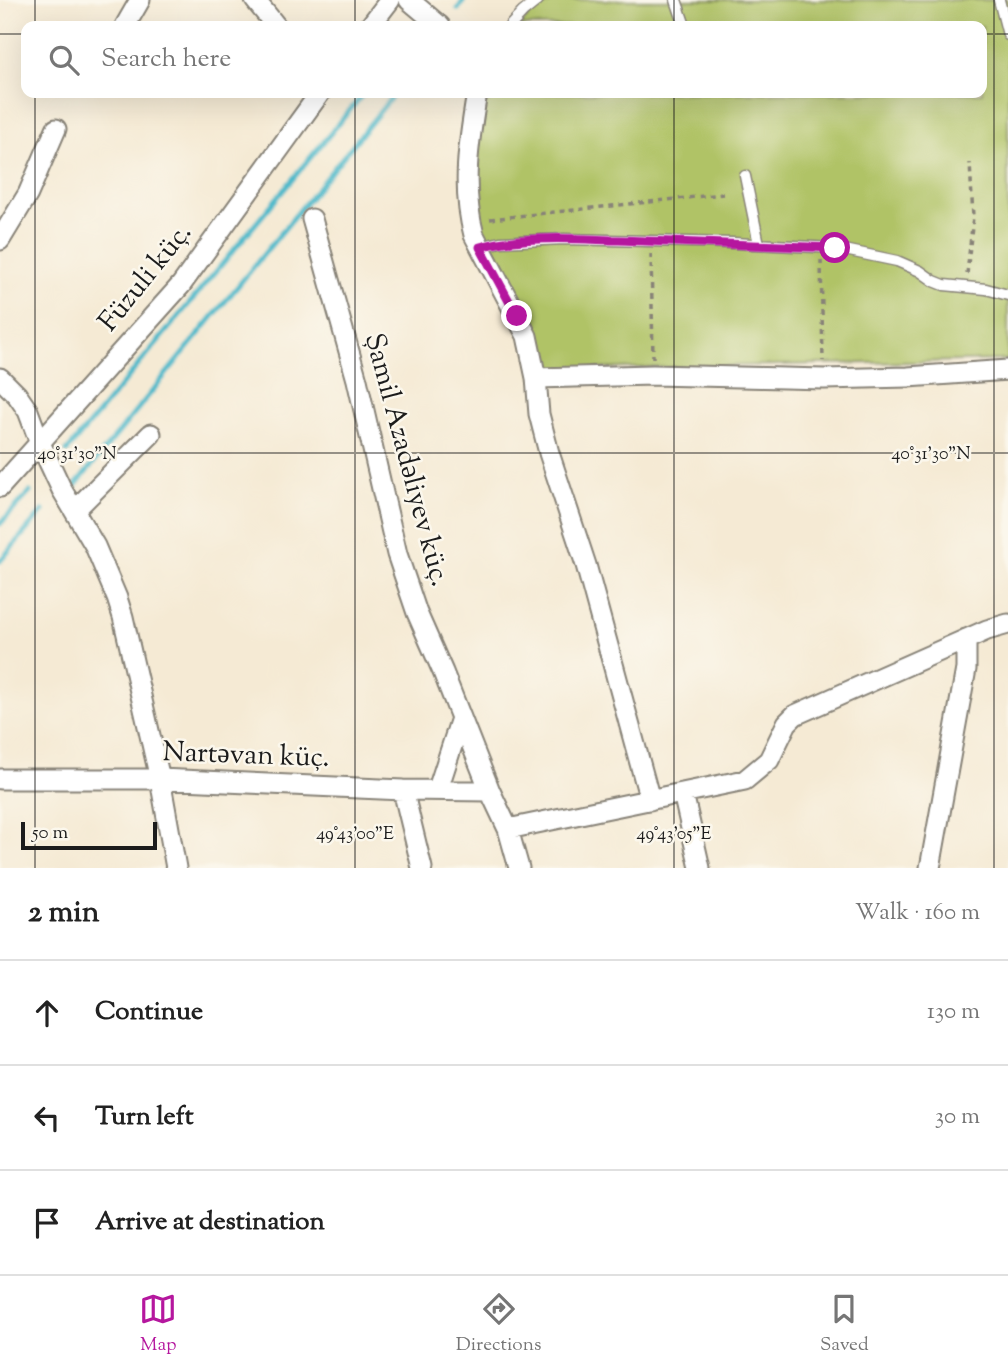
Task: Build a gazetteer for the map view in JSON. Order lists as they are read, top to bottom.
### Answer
{
  "streets": {
    "street": ["Füzuli küç.", "Şamil Azadəliyev küç.", "Nartəvan küç."]
  },
  "crossings": [
    ["Şamil Azadəliyev küç.", "Nartəvan küç."]
  ],
  "scale_bar": "50 m",
  "page": {
    "search": "Search here",
    "scale": "50 m",
    "heading": ["2 min", "Walk · 160 m"],
    "list": [
      ["Continue", "130 m"],
      ["Turn left", "30 m"],
      "Arrive at destination"
    ],
    "nav": ["Map", "Directions", "Saved"]
  },
  "coordinates": ["40°31'30\"N", "49°43'00\"E", "49°43'05\"E"]
}
